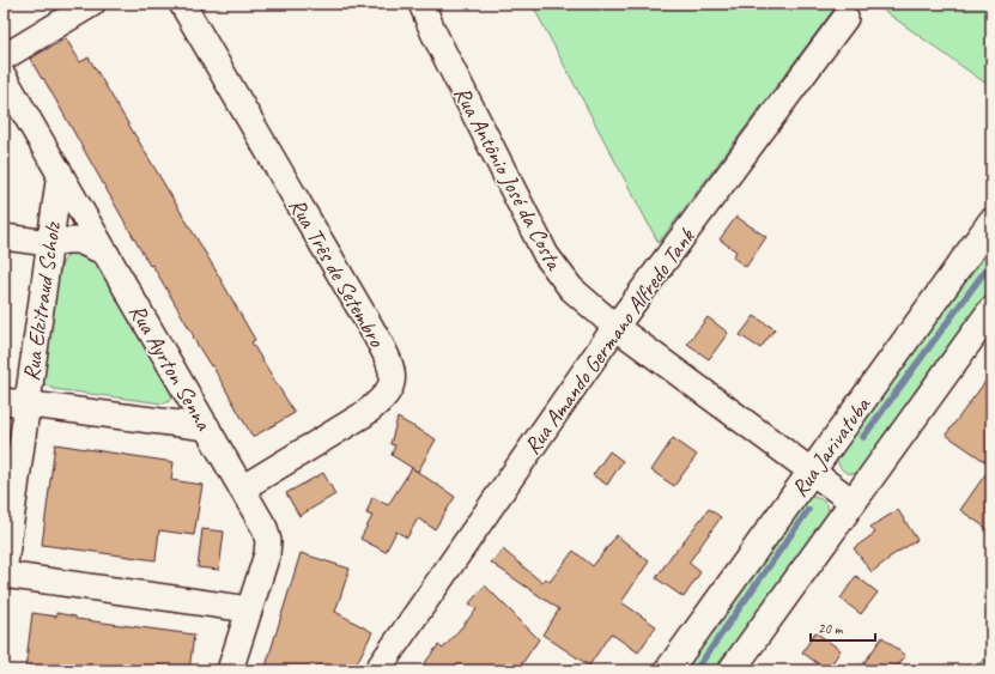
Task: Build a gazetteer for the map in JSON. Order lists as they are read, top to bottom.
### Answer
{
  "streets": {
    "street": [
      "Rua Antônio José da Costa",
      "Rua Três de Setembro",
      "Rua Elzitraud Scholz",
      "Rua Amando Germano Alfredo Tank",
      "Rua Ayrton Senna",
      "Rua Jarivatuba"
    ]
  },
  "crossings": [
    ["Rua Antônio José da Costa", "Rua Amando Germano Alfredo Tank"],
    ["Rua Antônio José da Costa", "Rua Jarivatuba"],
    ["Rua Três de Setembro", "Rua Ayrton Senna"],
    ["Rua Elzitraud Scholz", "Rua Ayrton Senna"]
  ],
  "scale_bar": "20 m"
}
